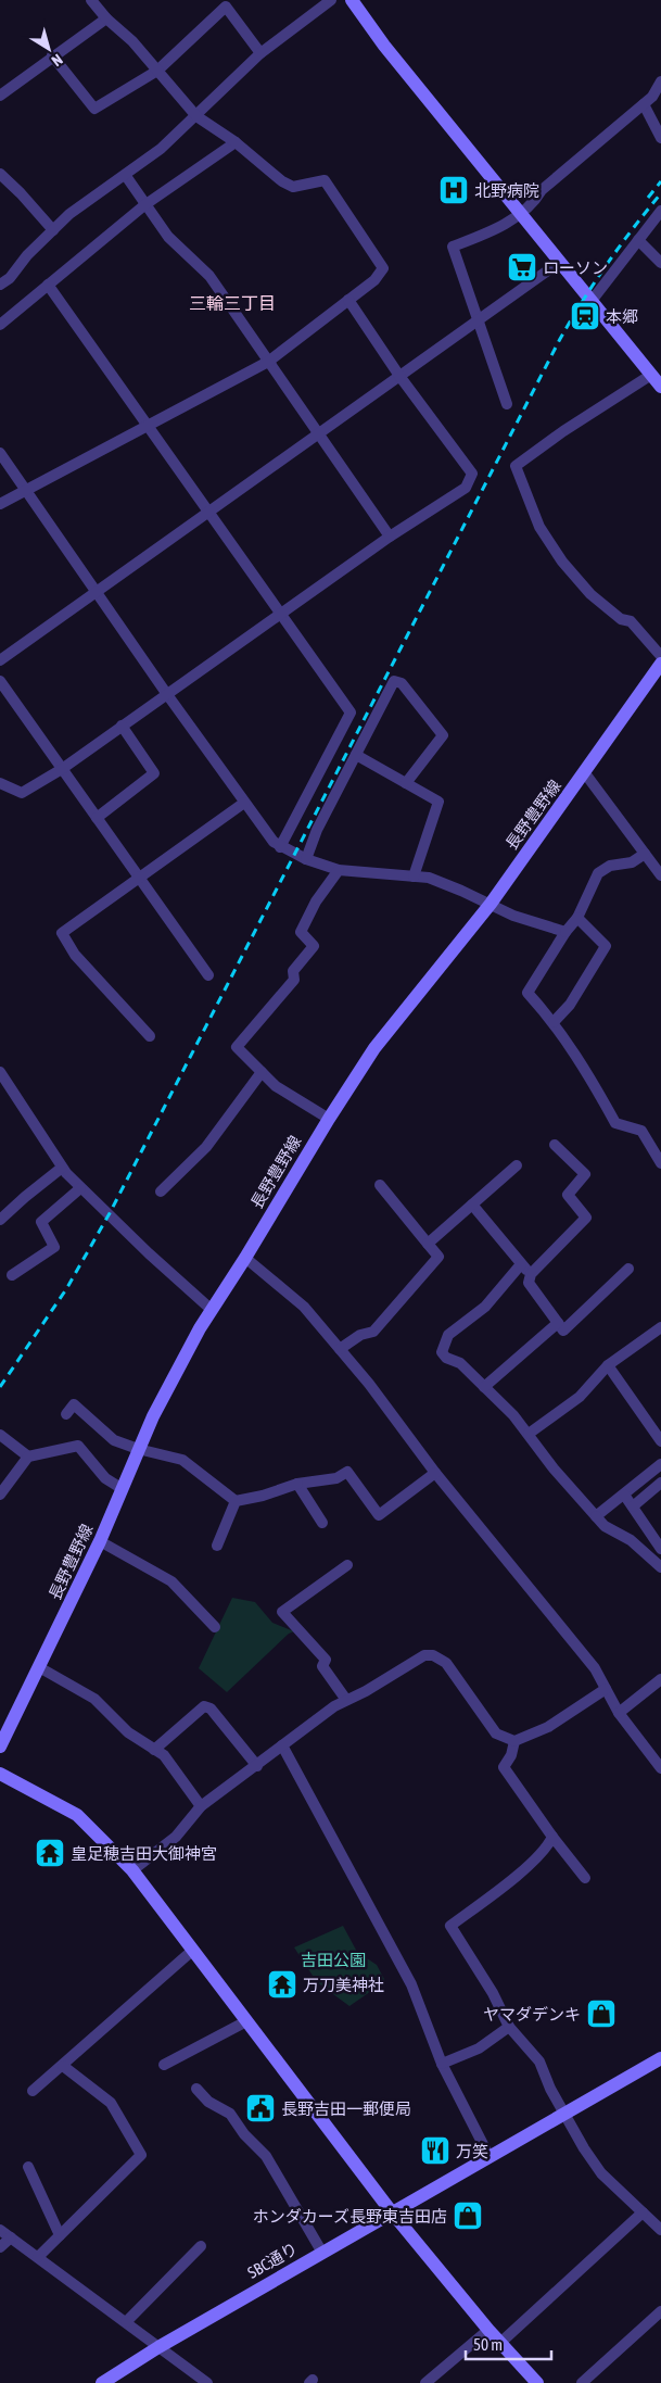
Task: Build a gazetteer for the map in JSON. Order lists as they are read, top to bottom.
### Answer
{
  "streets": {
    "street": ["長野豊野線", "SBC通り"]
  },
  "districts": ["三輪三丁目"],
  "parks": ["吉田公園"],
  "places": {
    "hospital": ["北野病院"],
    "supermarket": ["ローソン"],
    "station": ["本郷"],
    "temple": ["皇足穂吉田大御神宮", "万刀美神社"],
    "shop": ["ヤマダデンキ", "ホンダカーズ長野東吉田店"],
    "public building": ["長野吉田一郵便局"],
    "restaurant": ["万笑"]
  },
  "scale_bar": "50 m",
  "north": "bottom right"
}
